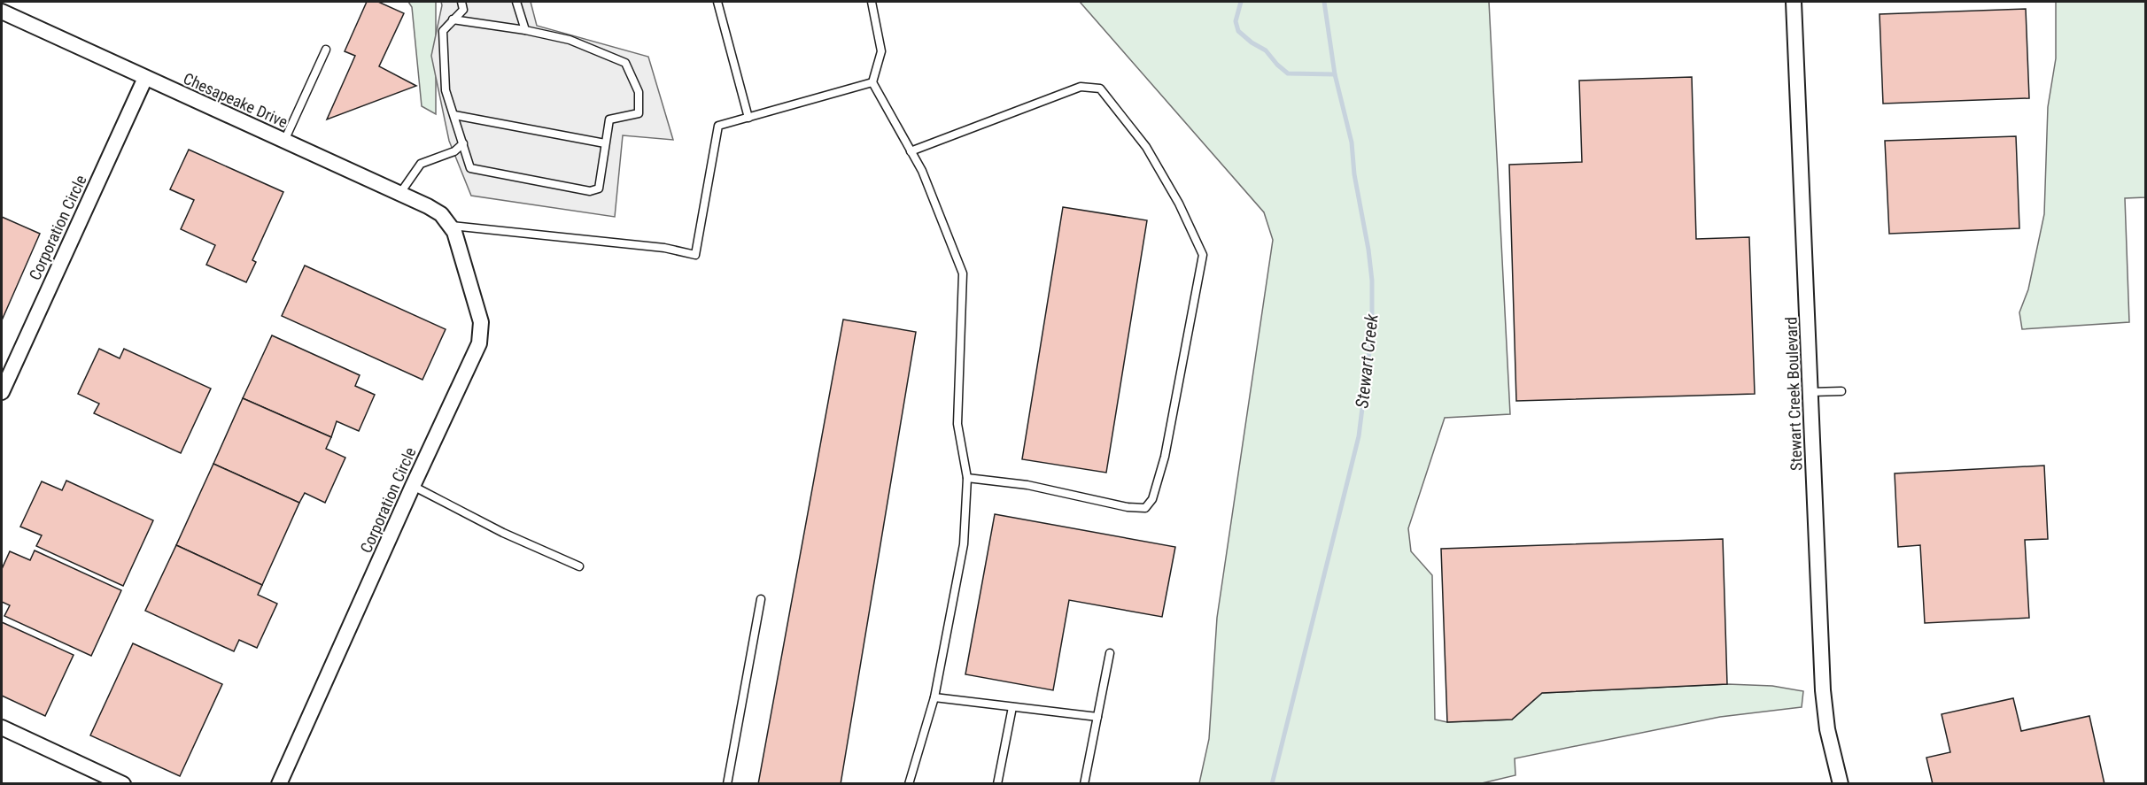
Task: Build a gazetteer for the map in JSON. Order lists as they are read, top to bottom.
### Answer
{
  "streets": {
    "street": ["Chesapeake Drive", "Corporation Circle", "Stewart Creek Boulevard"]
  },
  "crossings": [
    ["Chesapeake Drive", "Corporation Circle"]
  ],
  "water": ["Stewart Creek"]
}
